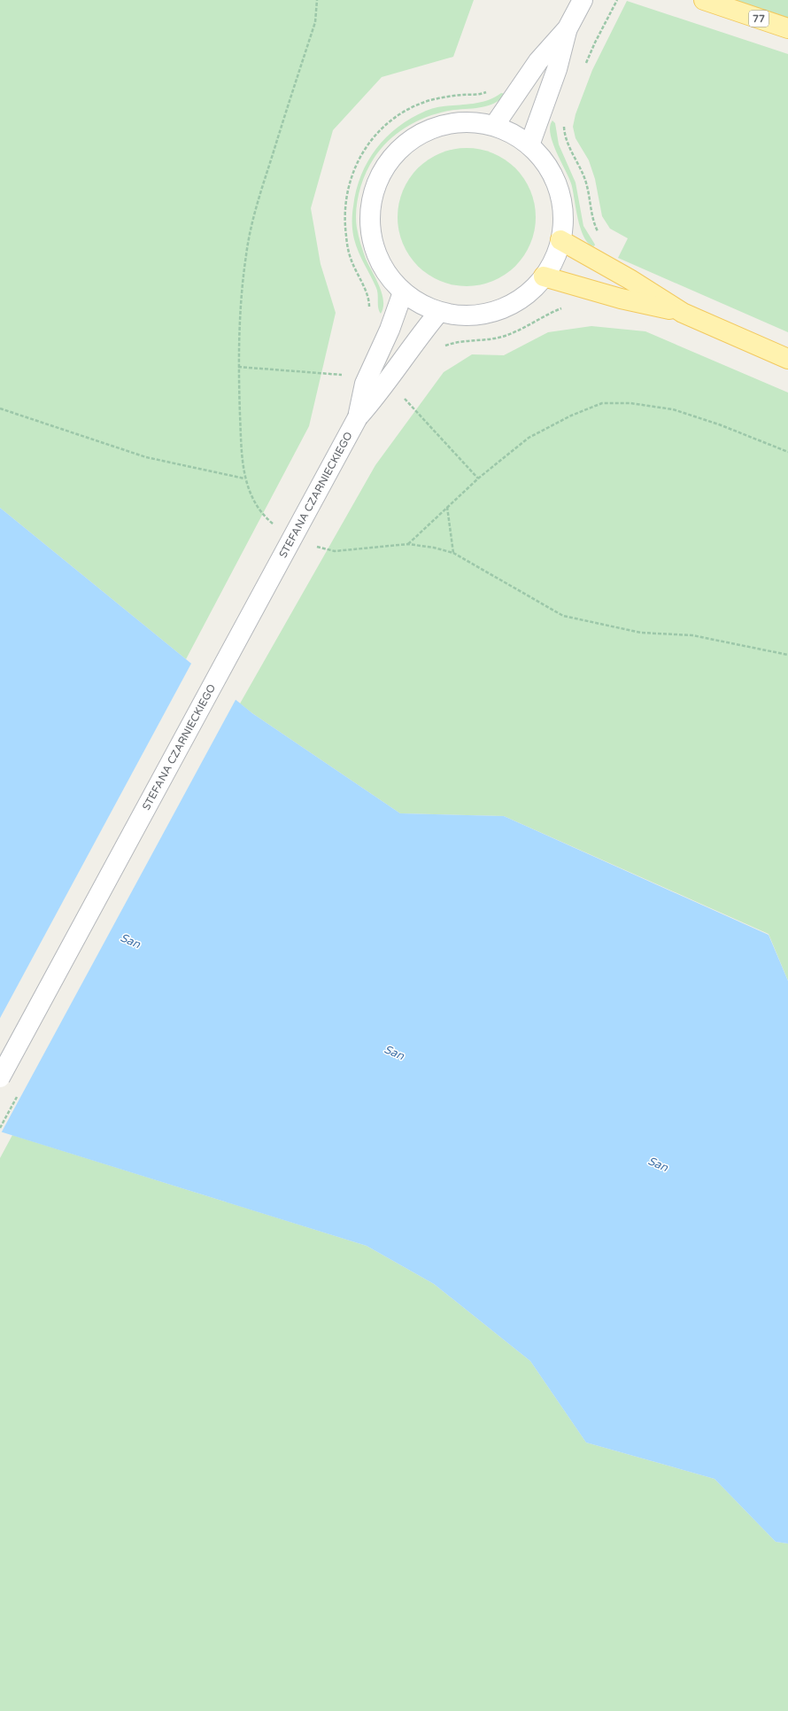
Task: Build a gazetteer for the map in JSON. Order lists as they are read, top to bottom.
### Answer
{
  "streets": {
    "main road": ["77"],
    "street": ["STEFANA CZARNIECKIEGO"]
  },
  "water": ["San"]
}
